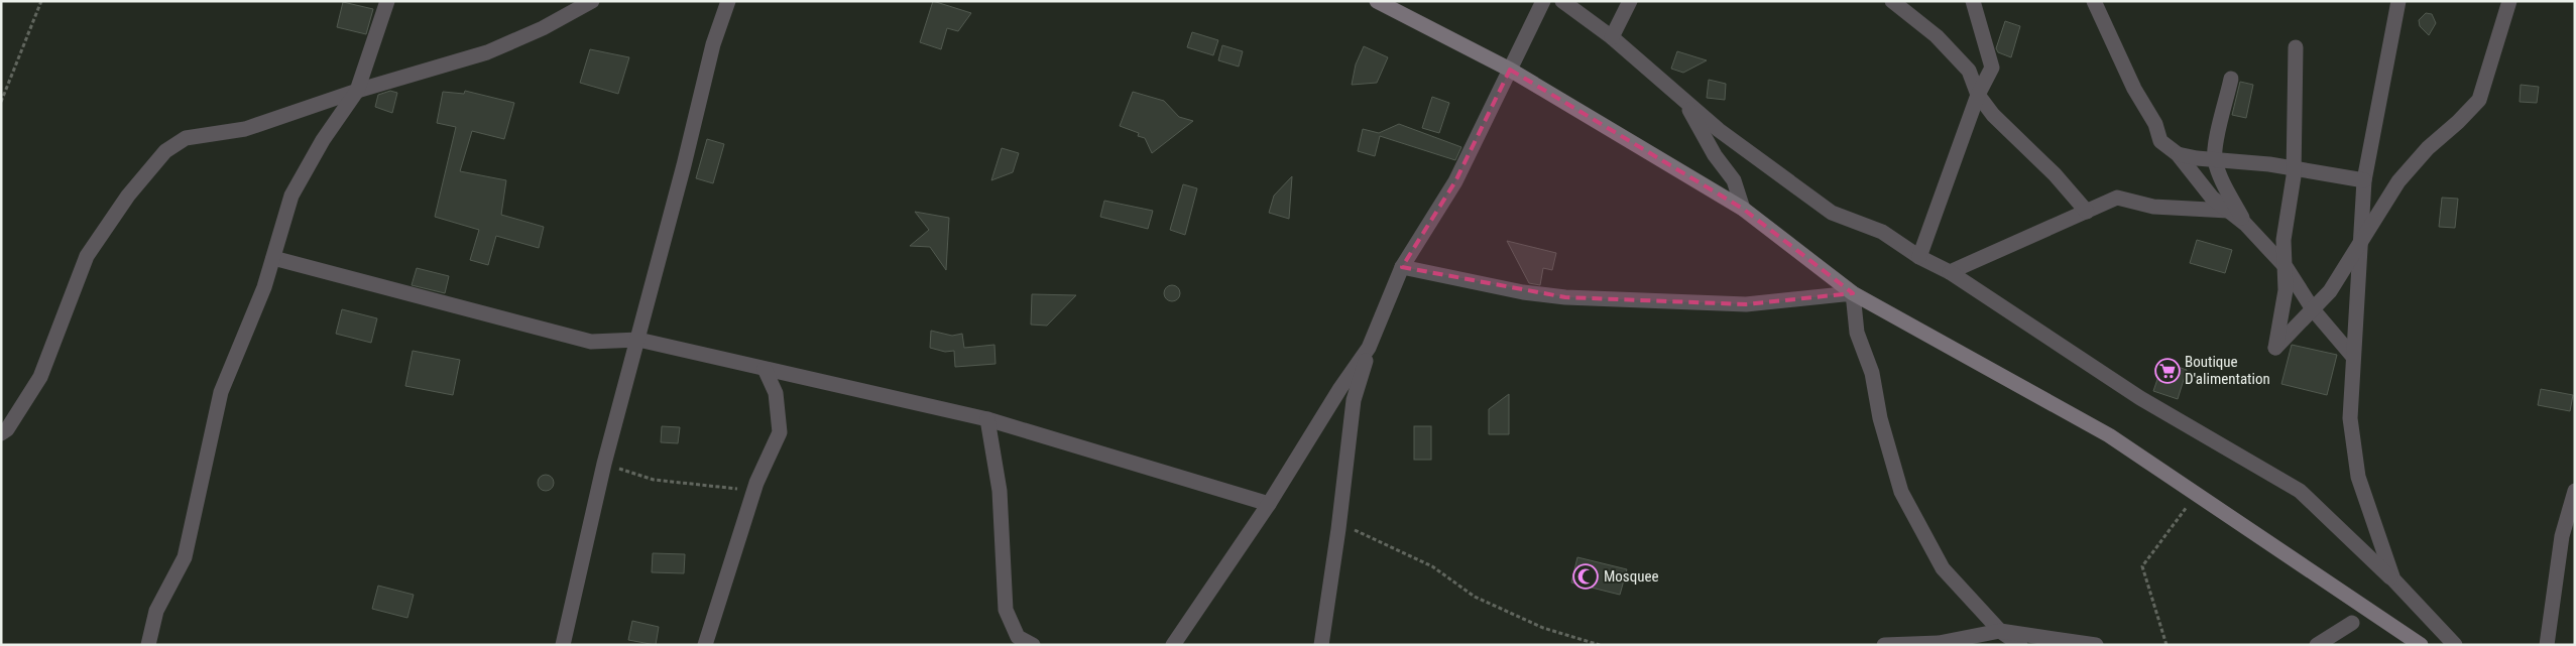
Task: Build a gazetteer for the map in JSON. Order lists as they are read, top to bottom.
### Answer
{
  "places": {
    "supermarket": ["Boutique D'alimentation"],
    "mosque": ["Mosquee"]
  }
}
